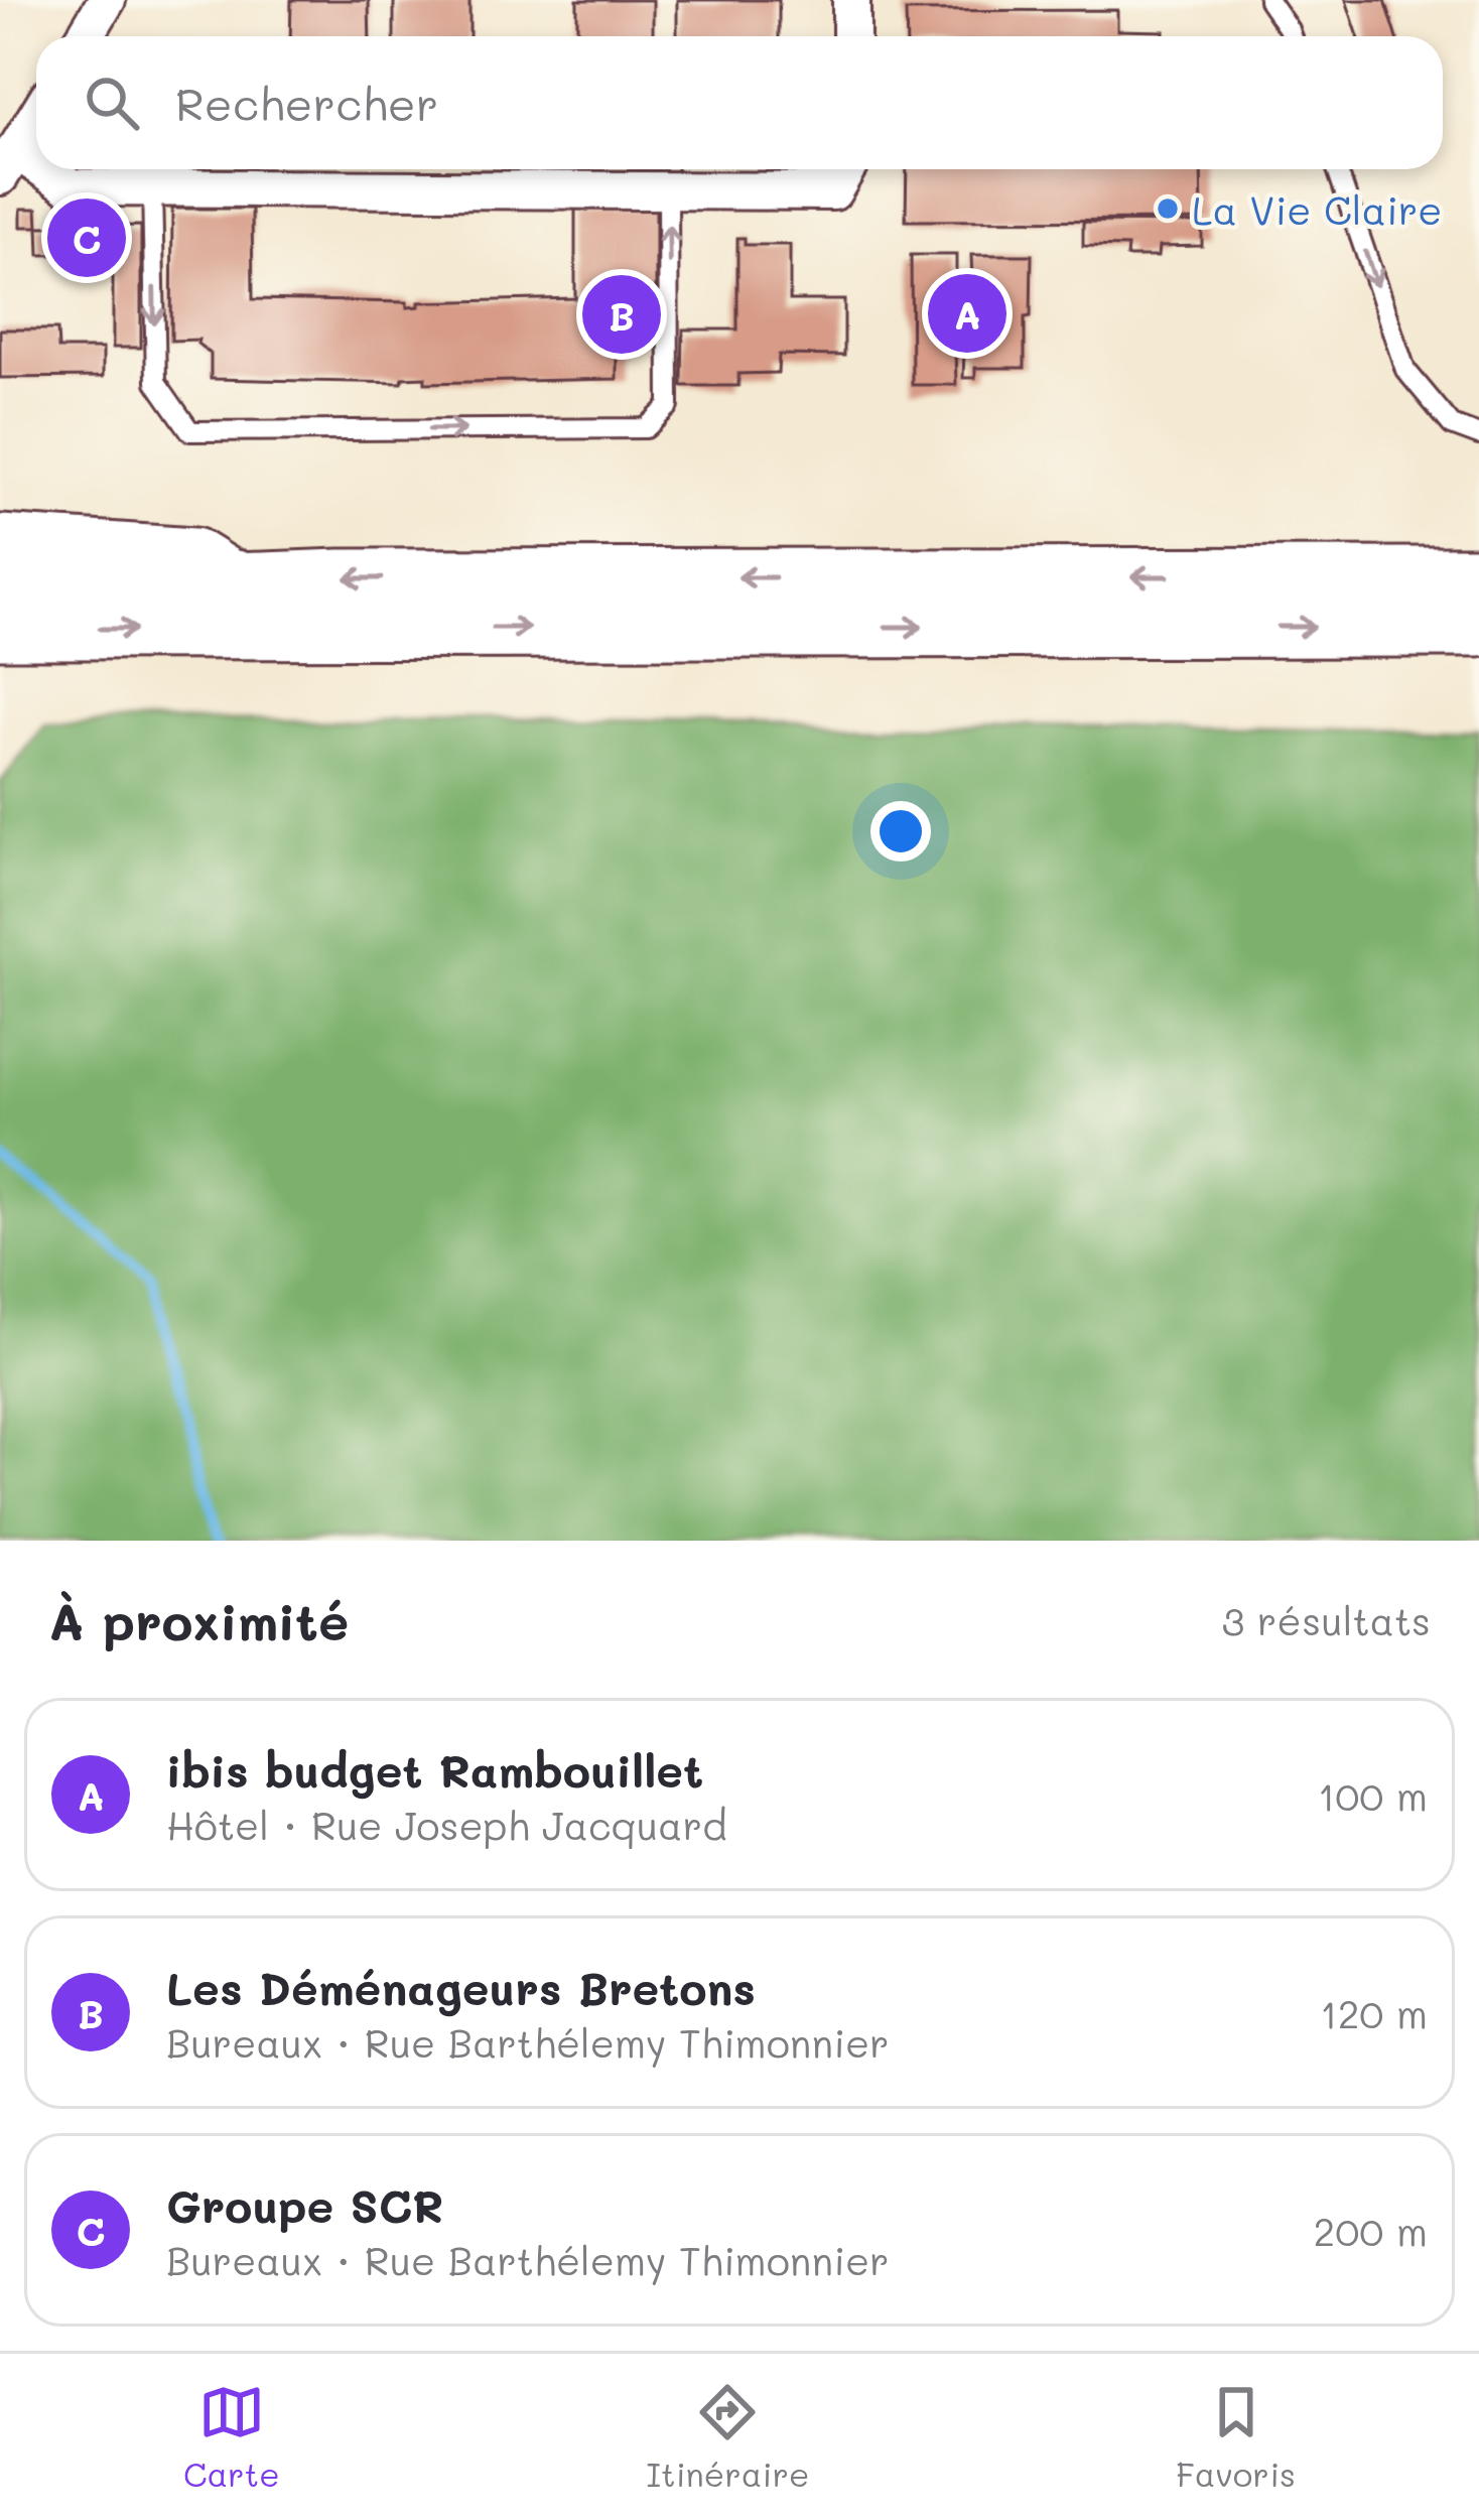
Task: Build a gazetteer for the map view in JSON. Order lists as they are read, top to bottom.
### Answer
{
  "places": ["La Vie Claire"],
  "page": {
    "search": "Rechercher",
    "pins": ["C", "A", "B"],
    "heading": ["À proximité", "3 résultats"],
    "list": [
      {
        "mark": "A",
        "name": "ibis budget Rambouillet",
        "note": "Hôtel · Rue Joseph Jacquard",
        "value": "100 m"
      },
      {
        "mark": "B",
        "name": "Les Déménageurs Bretons",
        "note": "Bureaux · Rue Barthélemy Thimonnier",
        "value": "120 m"
      },
      {
        "mark": "C",
        "name": "Groupe SCR",
        "note": "Bureaux · Rue Barthélemy Thimonnier",
        "value": "200 m"
      }
    ],
    "nav": ["Carte", "Itinéraire", "Favoris"]
  }
}
